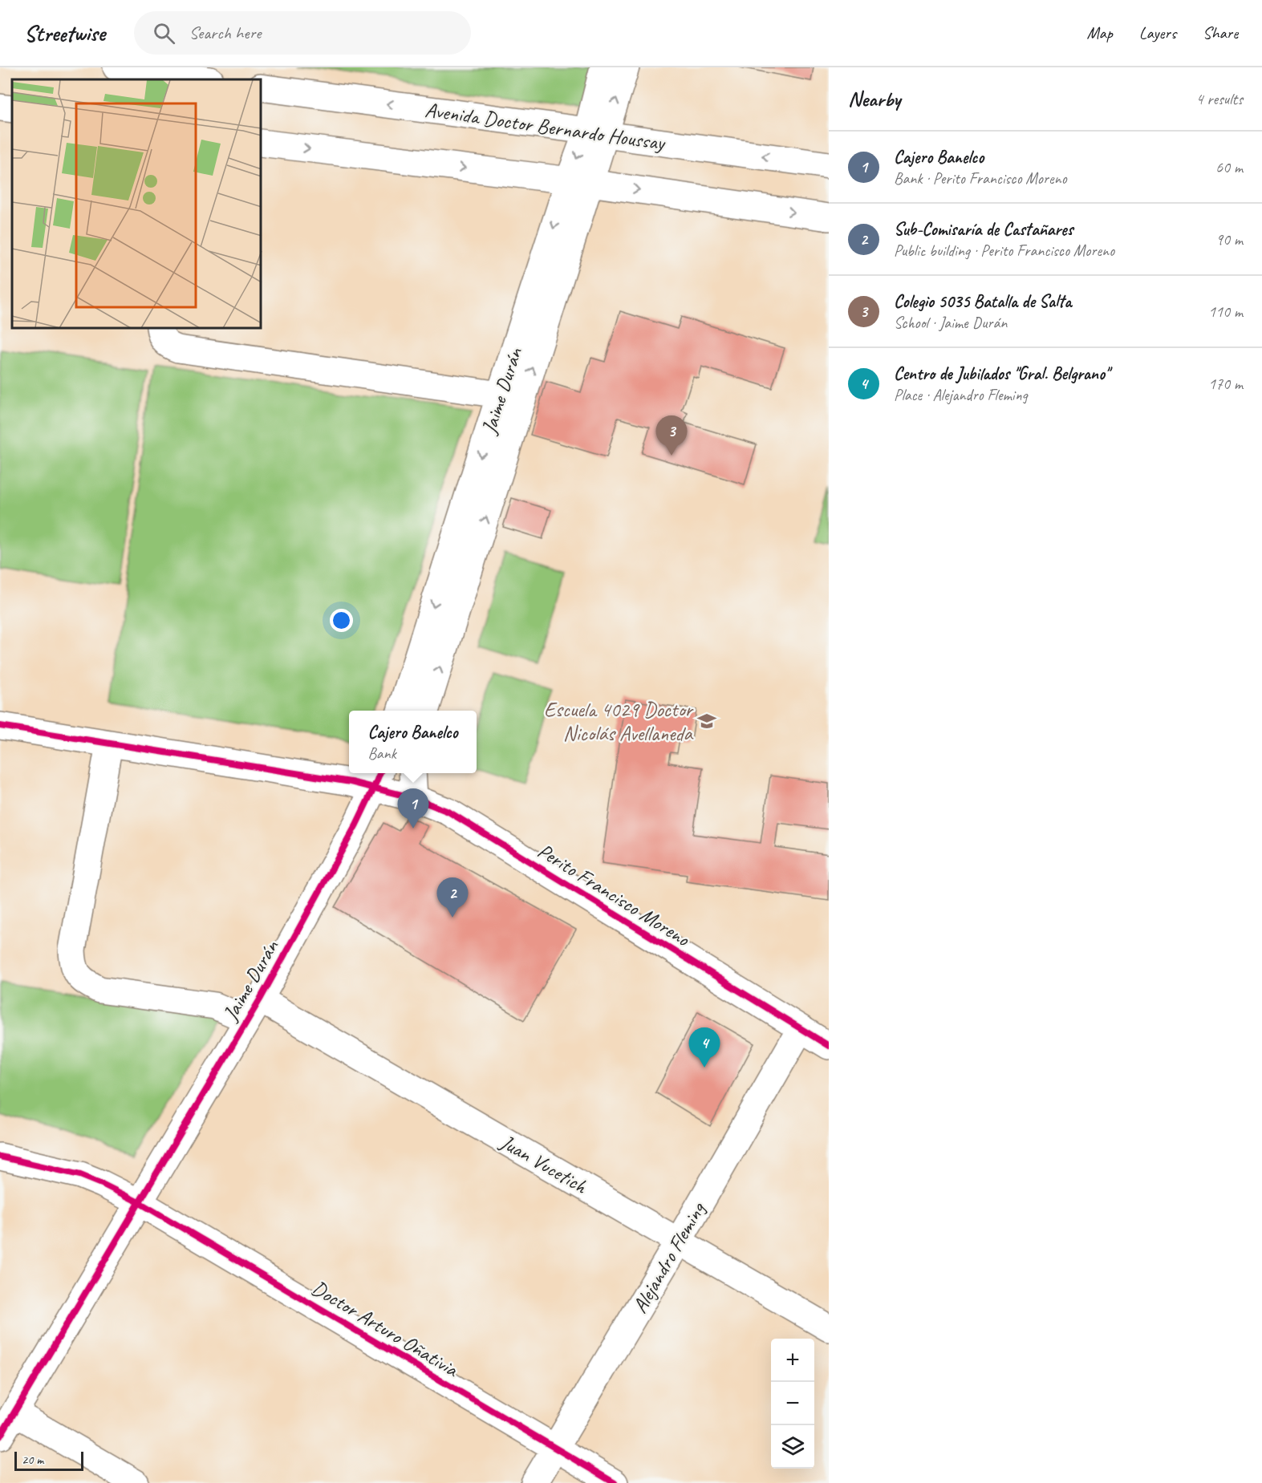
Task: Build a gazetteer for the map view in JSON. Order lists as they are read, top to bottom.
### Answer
{
  "streets": {
    "street": [
      "Avenida Doctor Bernardo Houssay",
      "Jaime Durán",
      "Perito Francisco Moreno",
      "Juan Vucetich",
      "Alejandro Fleming",
      "Doctor Arturo Oñativia"
    ]
  },
  "crossings": [
    ["Avenida Doctor Bernardo Houssay", "Jaime Durán"],
    ["Jaime Durán", "Perito Francisco Moreno"],
    ["Jaime Durán", "Juan Vucetich"],
    ["Jaime Durán", "Doctor Arturo Oñativia"],
    ["Perito Francisco Moreno", "Juan Vucetich"],
    ["Perito Francisco Moreno", "Alejandro Fleming"],
    ["Juan Vucetich", "Alejandro Fleming"],
    ["Alejandro Fleming", "Doctor Arturo Oñativia"]
  ],
  "places": {
    "school or university": ["Escuela 4029 Doctor Nicolás Avellaneda"]
  },
  "scale_bar": "20 m",
  "page": {
    "header": "Streetwise",
    "search": "Search here",
    "nav": ["Map", "Layers", "Share"],
    "heading": ["Nearby", "4 results"],
    "list": [
      {
        "mark": "1",
        "name": "Cajero Banelco",
        "note": "Bank · Perito Francisco Moreno",
        "value": "60 m"
      },
      {
        "mark": "2",
        "name": "Sub-Comisaría de Castañares",
        "note": "Public building · Perito Francisco Moreno",
        "value": "90 m"
      },
      {
        "mark": "3",
        "name": "Colegio 5035 Batalla de Salta",
        "note": "School · Jaime Durán",
        "value": "110 m"
      },
      {
        "mark": "4",
        "name": "Centro de Jubilados \"Gral. Belgrano\"",
        "note": "Place · Alejandro Fleming",
        "value": "170 m"
      }
    ],
    "pins": [
      "3",
      "1",
      "2",
      "4"
    ],
    "popup": ["Cajero Banelco", "Bank"],
    "map_buttons": ["+", "−"],
    "scale": "20 m"
  }
}
